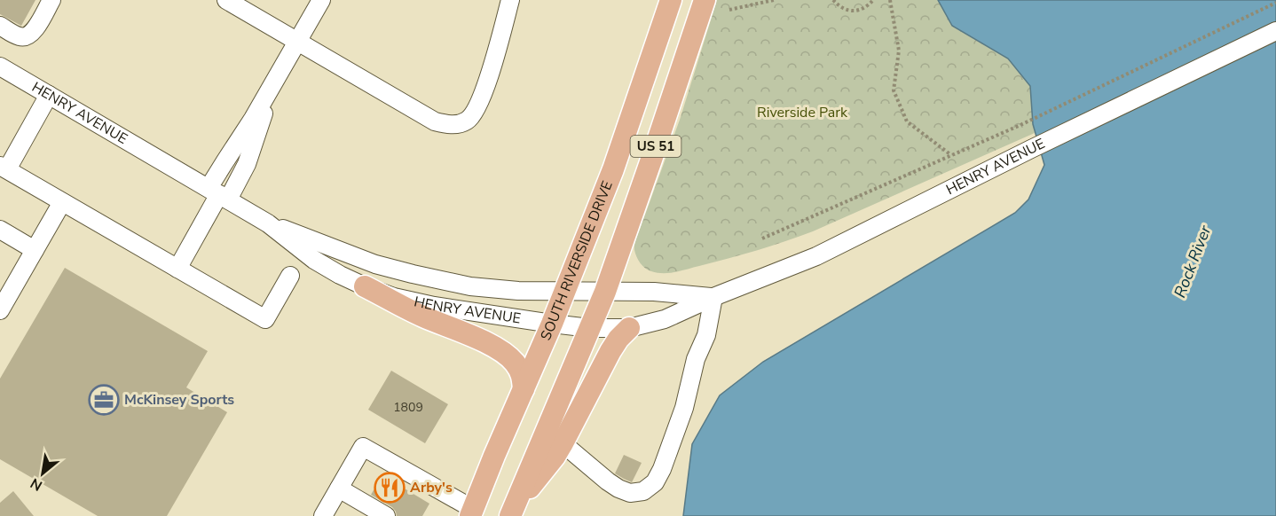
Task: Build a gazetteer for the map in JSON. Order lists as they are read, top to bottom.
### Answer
{
  "streets": {
    "main road": ["US 51", "SOUTH RIVERSIDE DRIVE"],
    "street": ["HENRY AVENUE"]
  },
  "crossings": [
    ["HENRY AVENUE", "US 51"],
    ["HENRY AVENUE", "SOUTH RIVERSIDE DRIVE"]
  ],
  "water": ["Rock River"],
  "parks": ["Riverside Park"],
  "places": {
    "office": ["McKinsey Sports"],
    "restaurant": ["Arby's"]
  },
  "house_numbers": ["1809"],
  "north": "bottom left"
}
